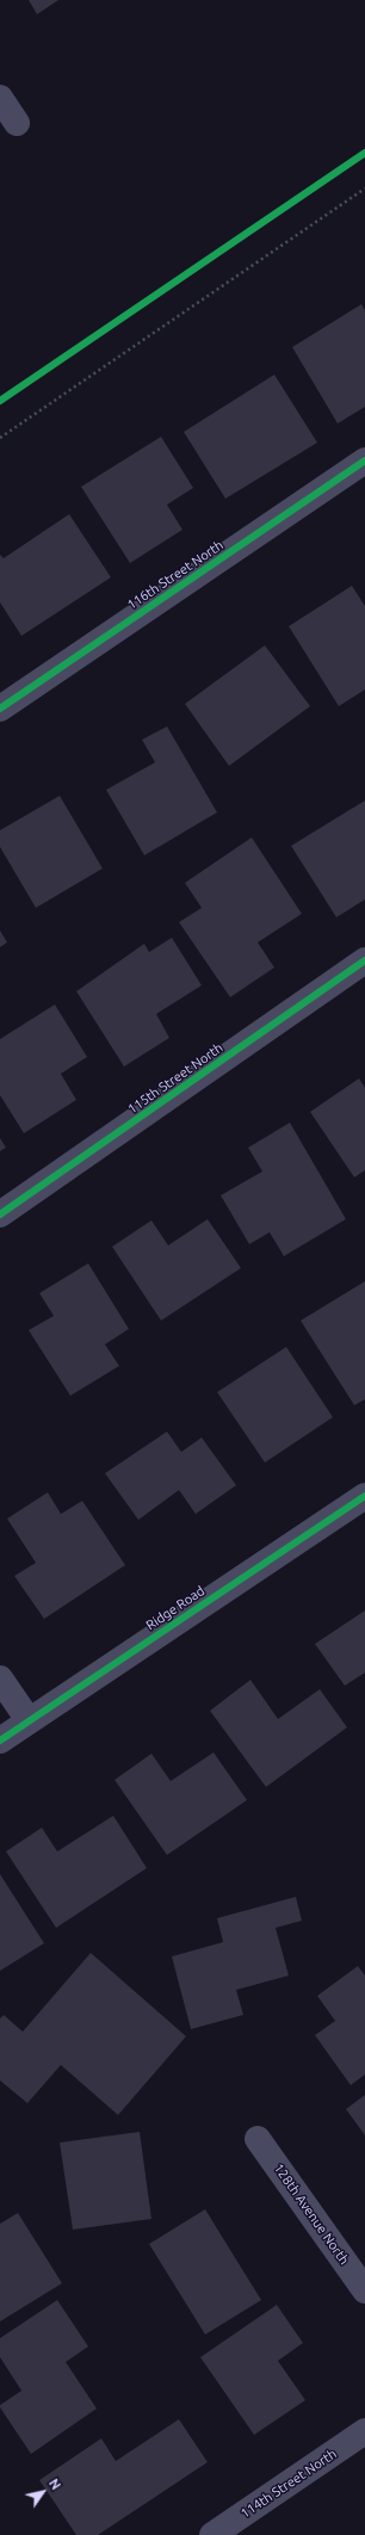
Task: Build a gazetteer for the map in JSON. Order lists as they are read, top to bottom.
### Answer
{
  "streets": {
    "street": [
      "116th Street North",
      "115th Street North",
      "Ridge Road",
      "128th Avenue North",
      "114th Street North"
    ]
  },
  "north": "top right"
}
